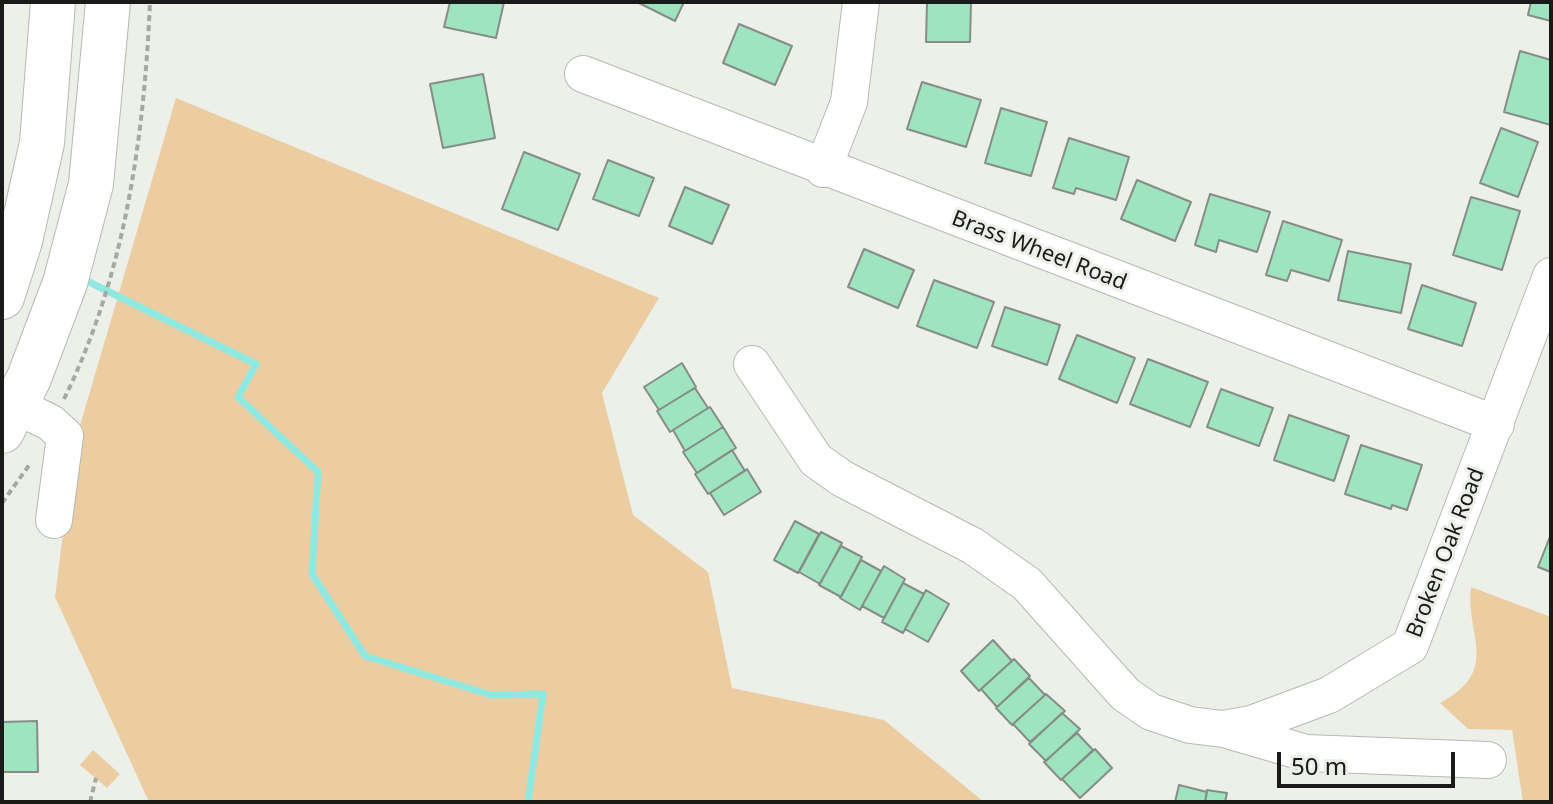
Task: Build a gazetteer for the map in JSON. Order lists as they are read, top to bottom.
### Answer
{
  "streets": {
    "street": ["Brass Wheel Road", "Broken Oak Road"]
  },
  "crossings": [
    ["Brass Wheel Road", "Broken Oak Road"]
  ],
  "scale_bar": "50 m"
}
